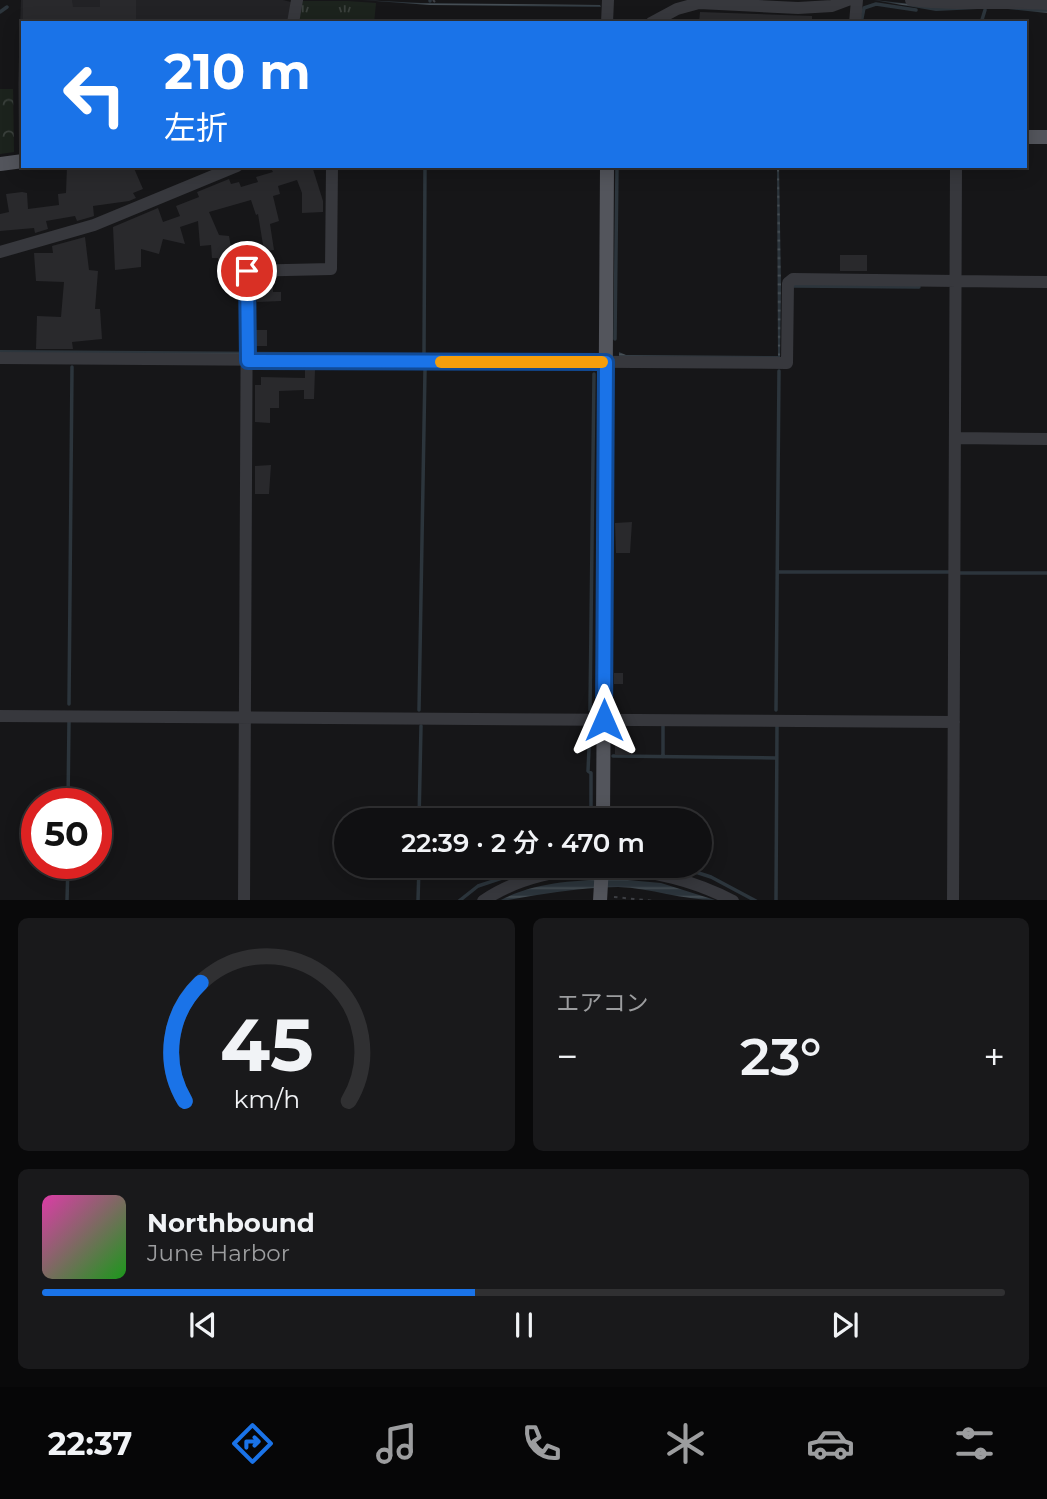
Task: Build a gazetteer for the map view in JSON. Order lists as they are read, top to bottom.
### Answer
{
  "page": {
    "turn": ["210 m", "左折"],
    "limit": "50",
    "trip": "22:39 · 2 分 · 470 m",
    "tile": "エアコン",
    "heat": ["−", "23°", "+"],
    "song": ["Northbound", "June Harbor"],
    "tabs": "22:37",
    "gauge": ["45", "km/h"]
  }
}
